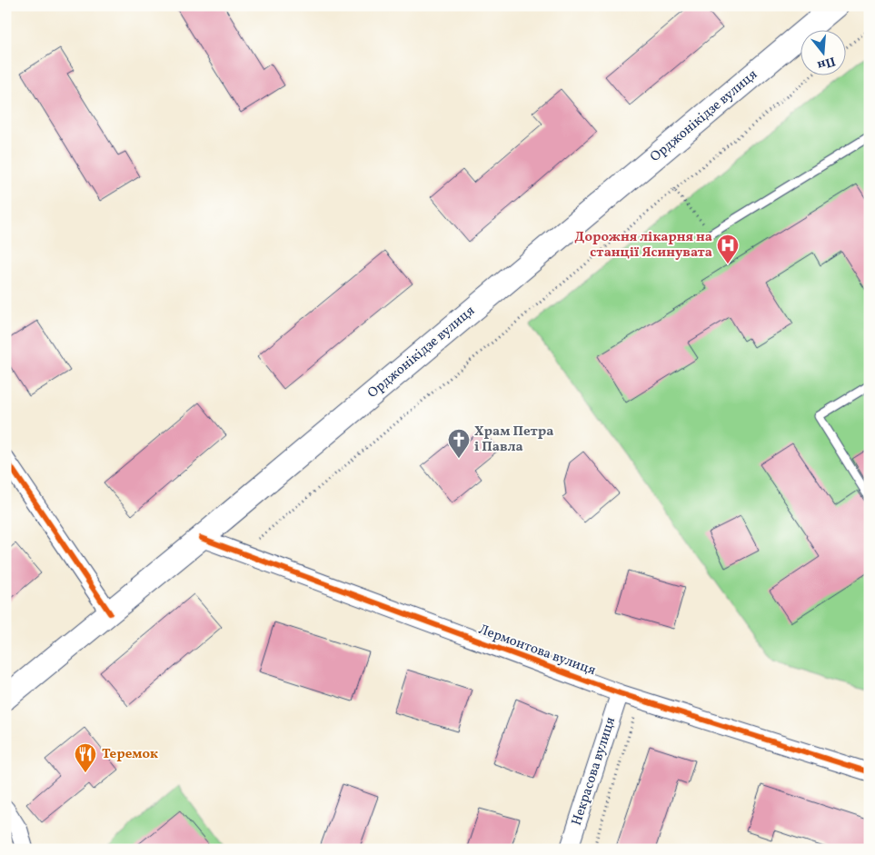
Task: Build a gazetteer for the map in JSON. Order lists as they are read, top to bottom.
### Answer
{
  "streets": {
    "main road": ["Орджонікідзе вулиця"],
    "street": ["Лермонтова вулиця", "Некрасова вулиця"]
  },
  "crossings": [
    ["Орджонікідзе вулиця", "Лермонтова вулиця"],
    ["Лермонтова вулиця", "Некрасова вулиця"]
  ],
  "places": {
    "hospital": ["Дорожня лікарня на станції Ясинувата"],
    "church": ["Храм Петра і Павла"],
    "restaurant": ["Теремок"]
  },
  "north": "bottom"
}
